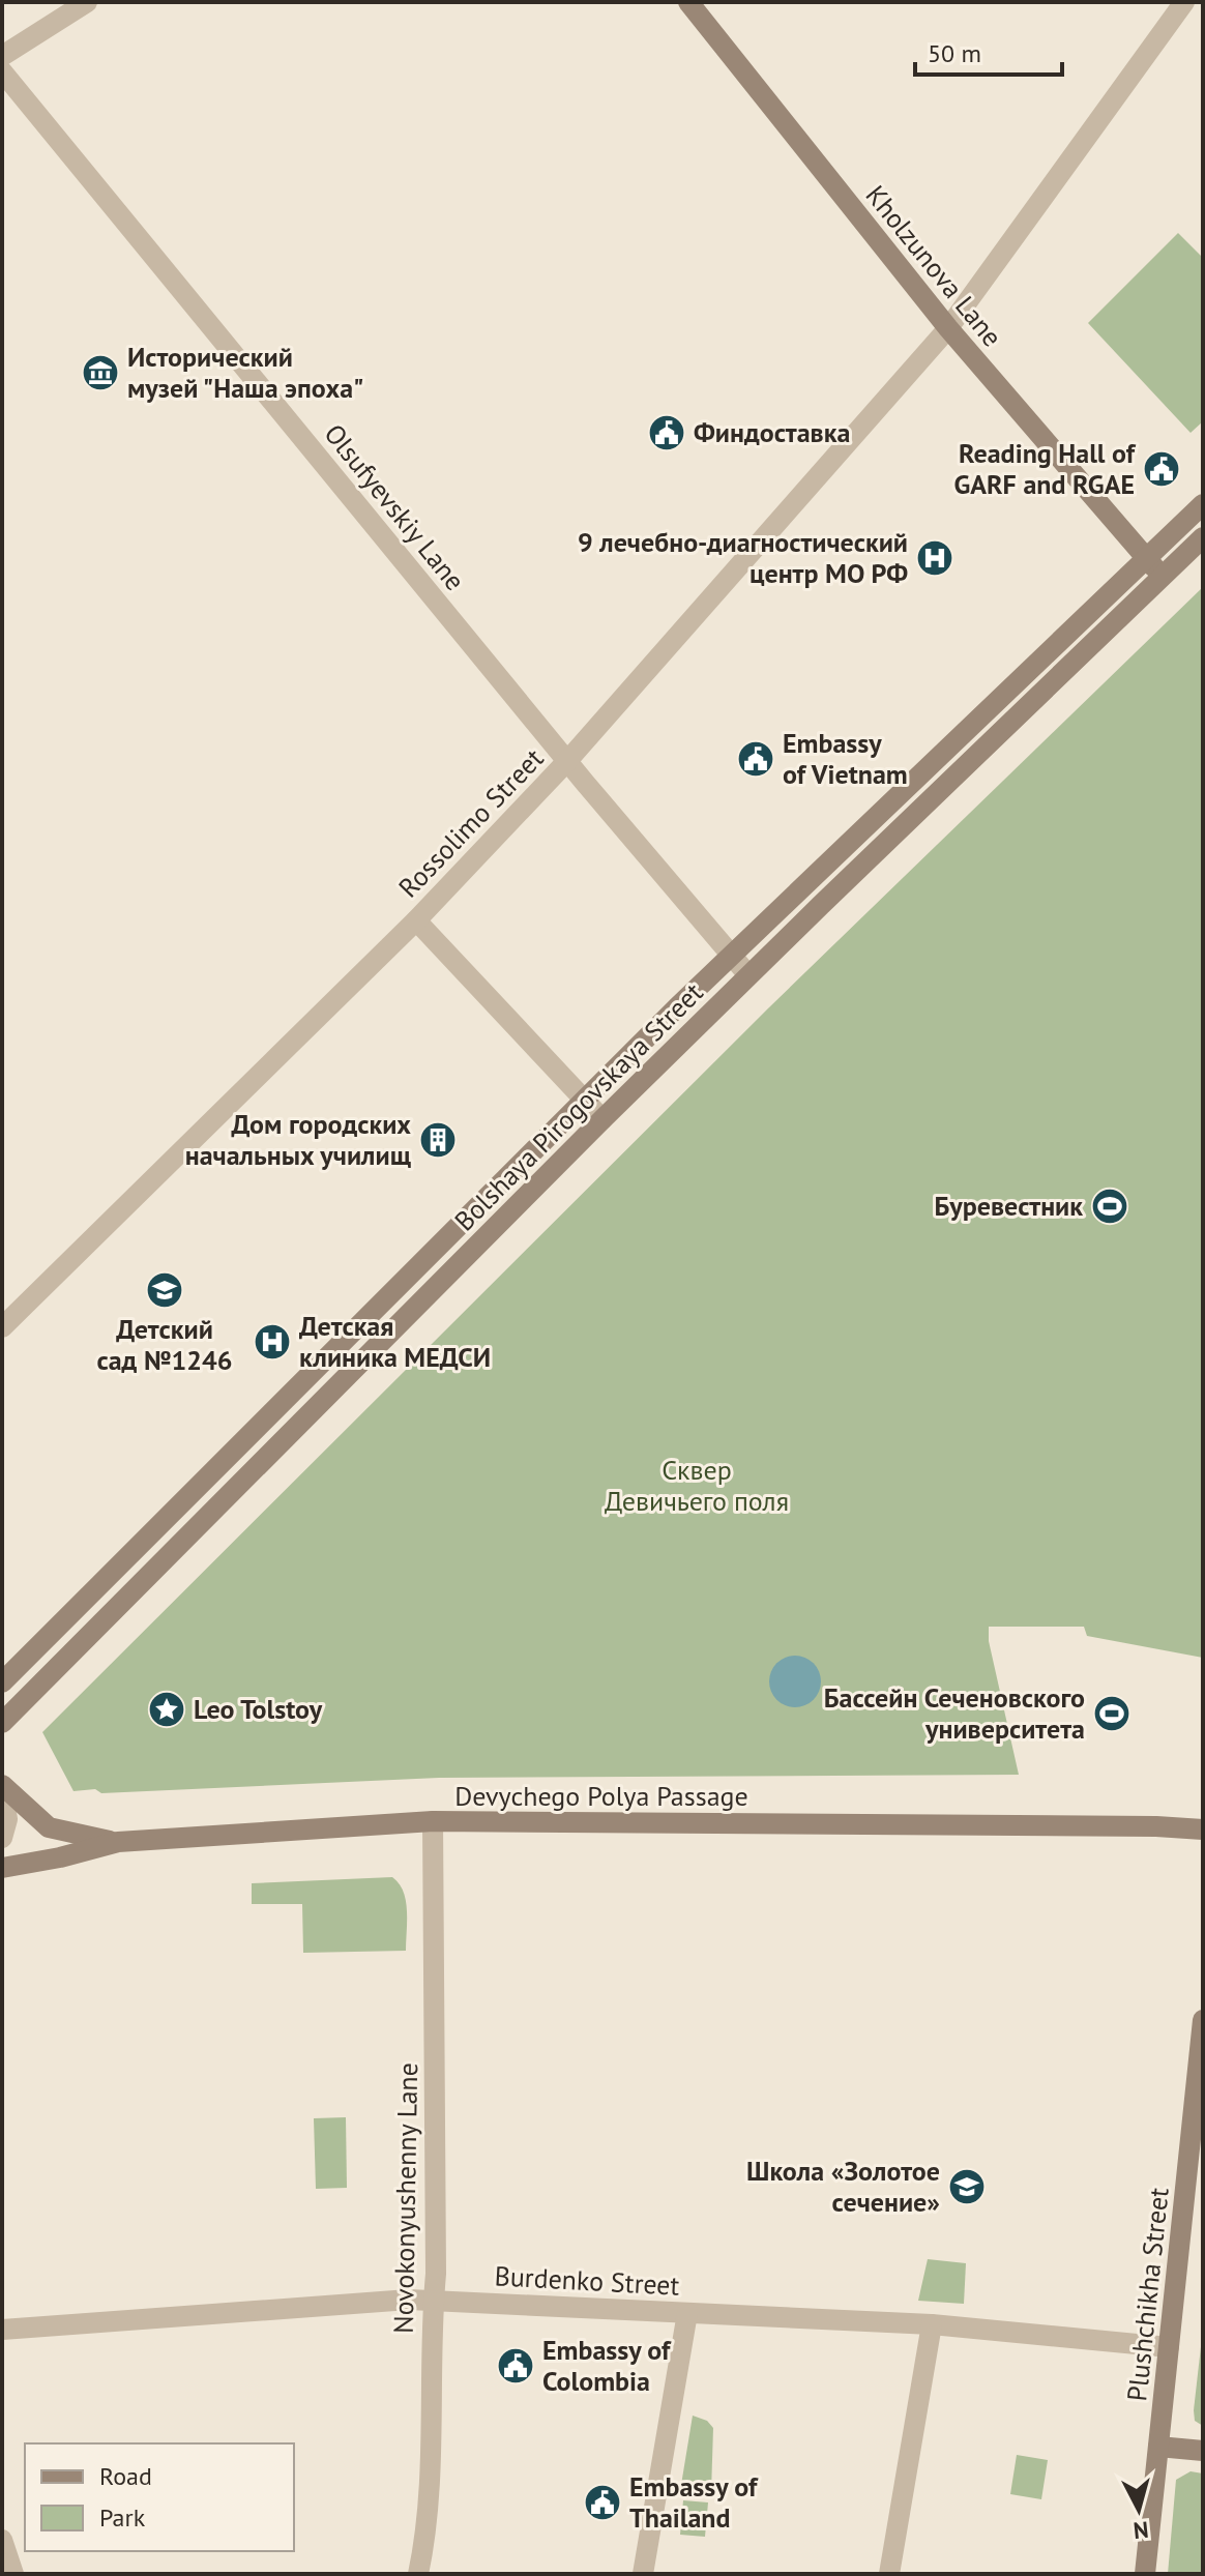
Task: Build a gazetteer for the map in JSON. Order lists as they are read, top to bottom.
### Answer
{
  "streets": {
    "main road": [
      "Kholzunova Lane",
      "Bolshaya Pirogovskaya Street",
      "Devychego Polya Passage",
      "Plushchikha Street"
    ],
    "street": [
      "Olsufyevskiy Lane",
      "Rossolimo Street",
      "Novokonyushenny Lane",
      "Burdenko Street"
    ]
  },
  "crossings": [
    ["Kholzunova Lane", "Rossolimo Street"],
    ["Kholzunova Lane", "Bolshaya Pirogovskaya Street"],
    ["Olsufyevskiy Lane", "Rossolimo Street"],
    ["Olsufyevskiy Lane", "Bolshaya Pirogovskaya Street"],
    ["Devychego Polya Passage", "Novokonyushenny Lane"],
    ["Novokonyushenny Lane", "Burdenko Street"],
    ["Burdenko Street", "Plushchikha Street"]
  ],
  "parks": ["Сквер Девичьего поля"],
  "places": {
    "museum": ["Исторический музей \"Наша эпоха\""],
    "public building": [
      "Финдоставка",
      "Reading Hall of GARF and RGAE",
      "Embassy of Vietnam",
      "Embassy of Colombia",
      "Embassy of Thailand"
    ],
    "hospital": ["9 лечебно-диагностический центр МО РФ", "Детская клиника МЕДСИ"],
    "building": ["Дом городских начальных училищ"],
    "sports": ["Буревестник", "Бассейн Сеченовского университета"],
    "school or university": ["Детский сад №1246", "Школа «Золотое сечение»"],
    "place": ["Leo Tolstoy"]
  },
  "legend": ["Road", "Park"],
  "scale_bar": "50 m",
  "north": "bottom"
}
